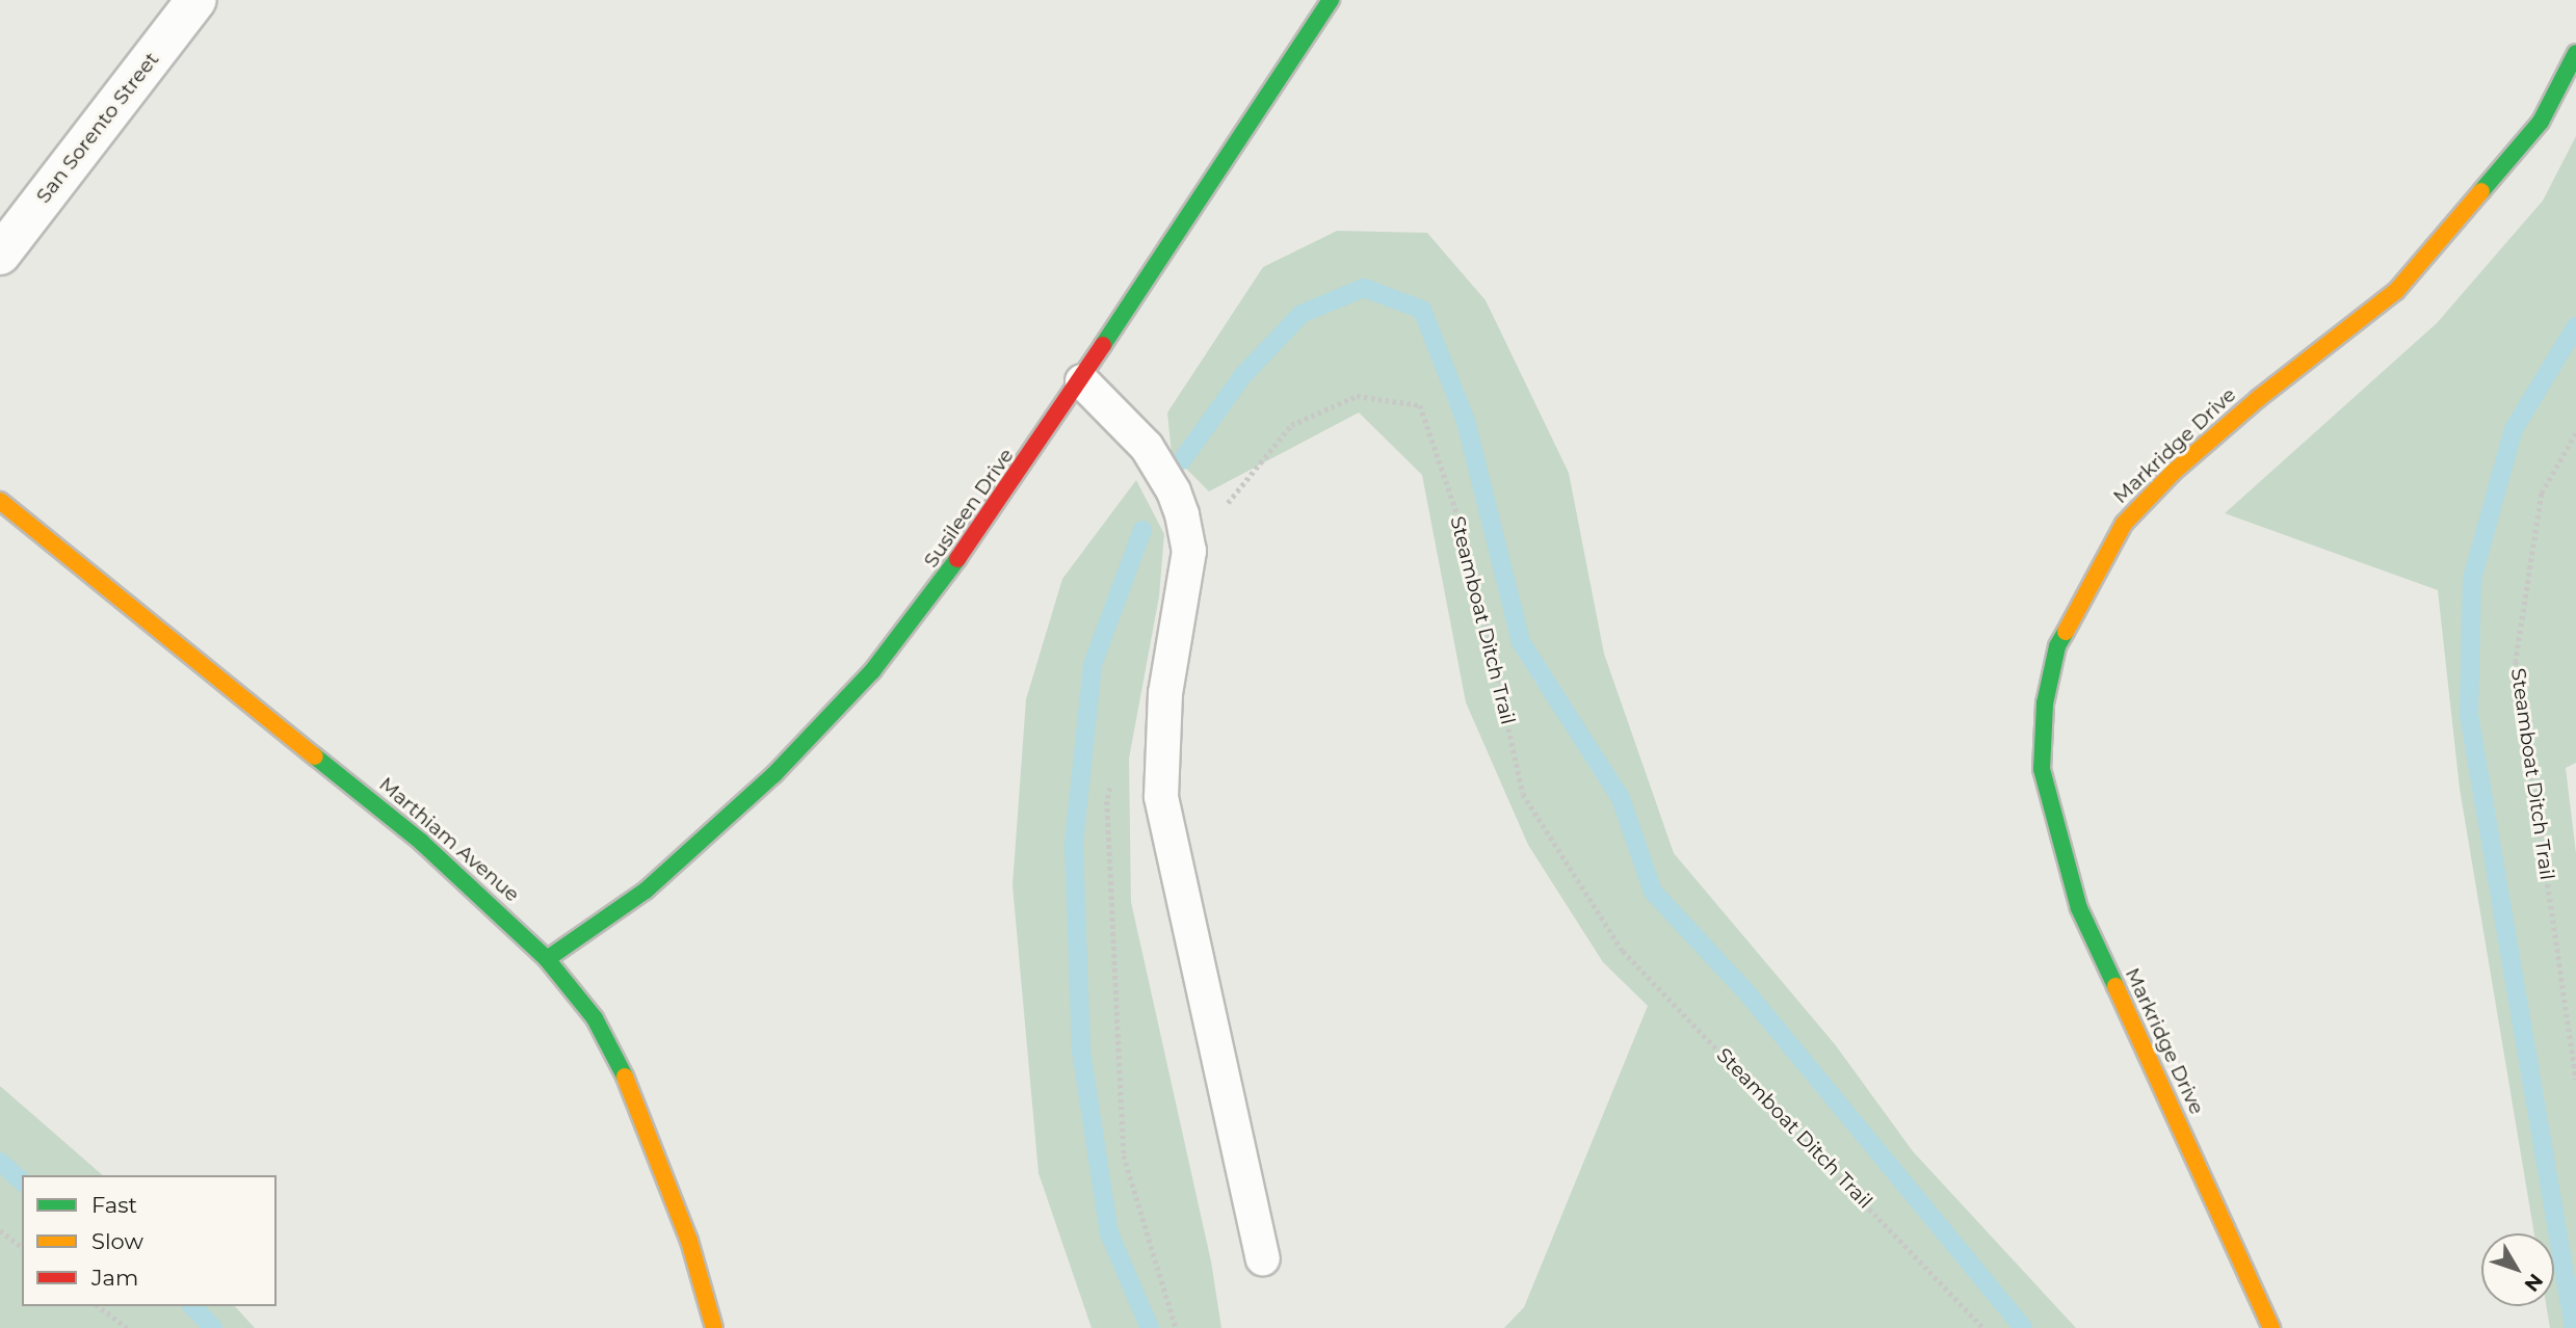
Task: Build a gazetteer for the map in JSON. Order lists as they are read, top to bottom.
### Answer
{
  "streets": {
    "street": [
      "San Sorento Street",
      "Markridge Drive",
      "Susileen Drive",
      "Marthiam Avenue"
    ],
    "path": ["Steamboat Ditch Trail"]
  },
  "crossings": [
    ["Susileen Drive", "Marthiam Avenue"]
  ],
  "legend": ["Fast", "Slow", "Jam"],
  "north": "bottom right"
}
